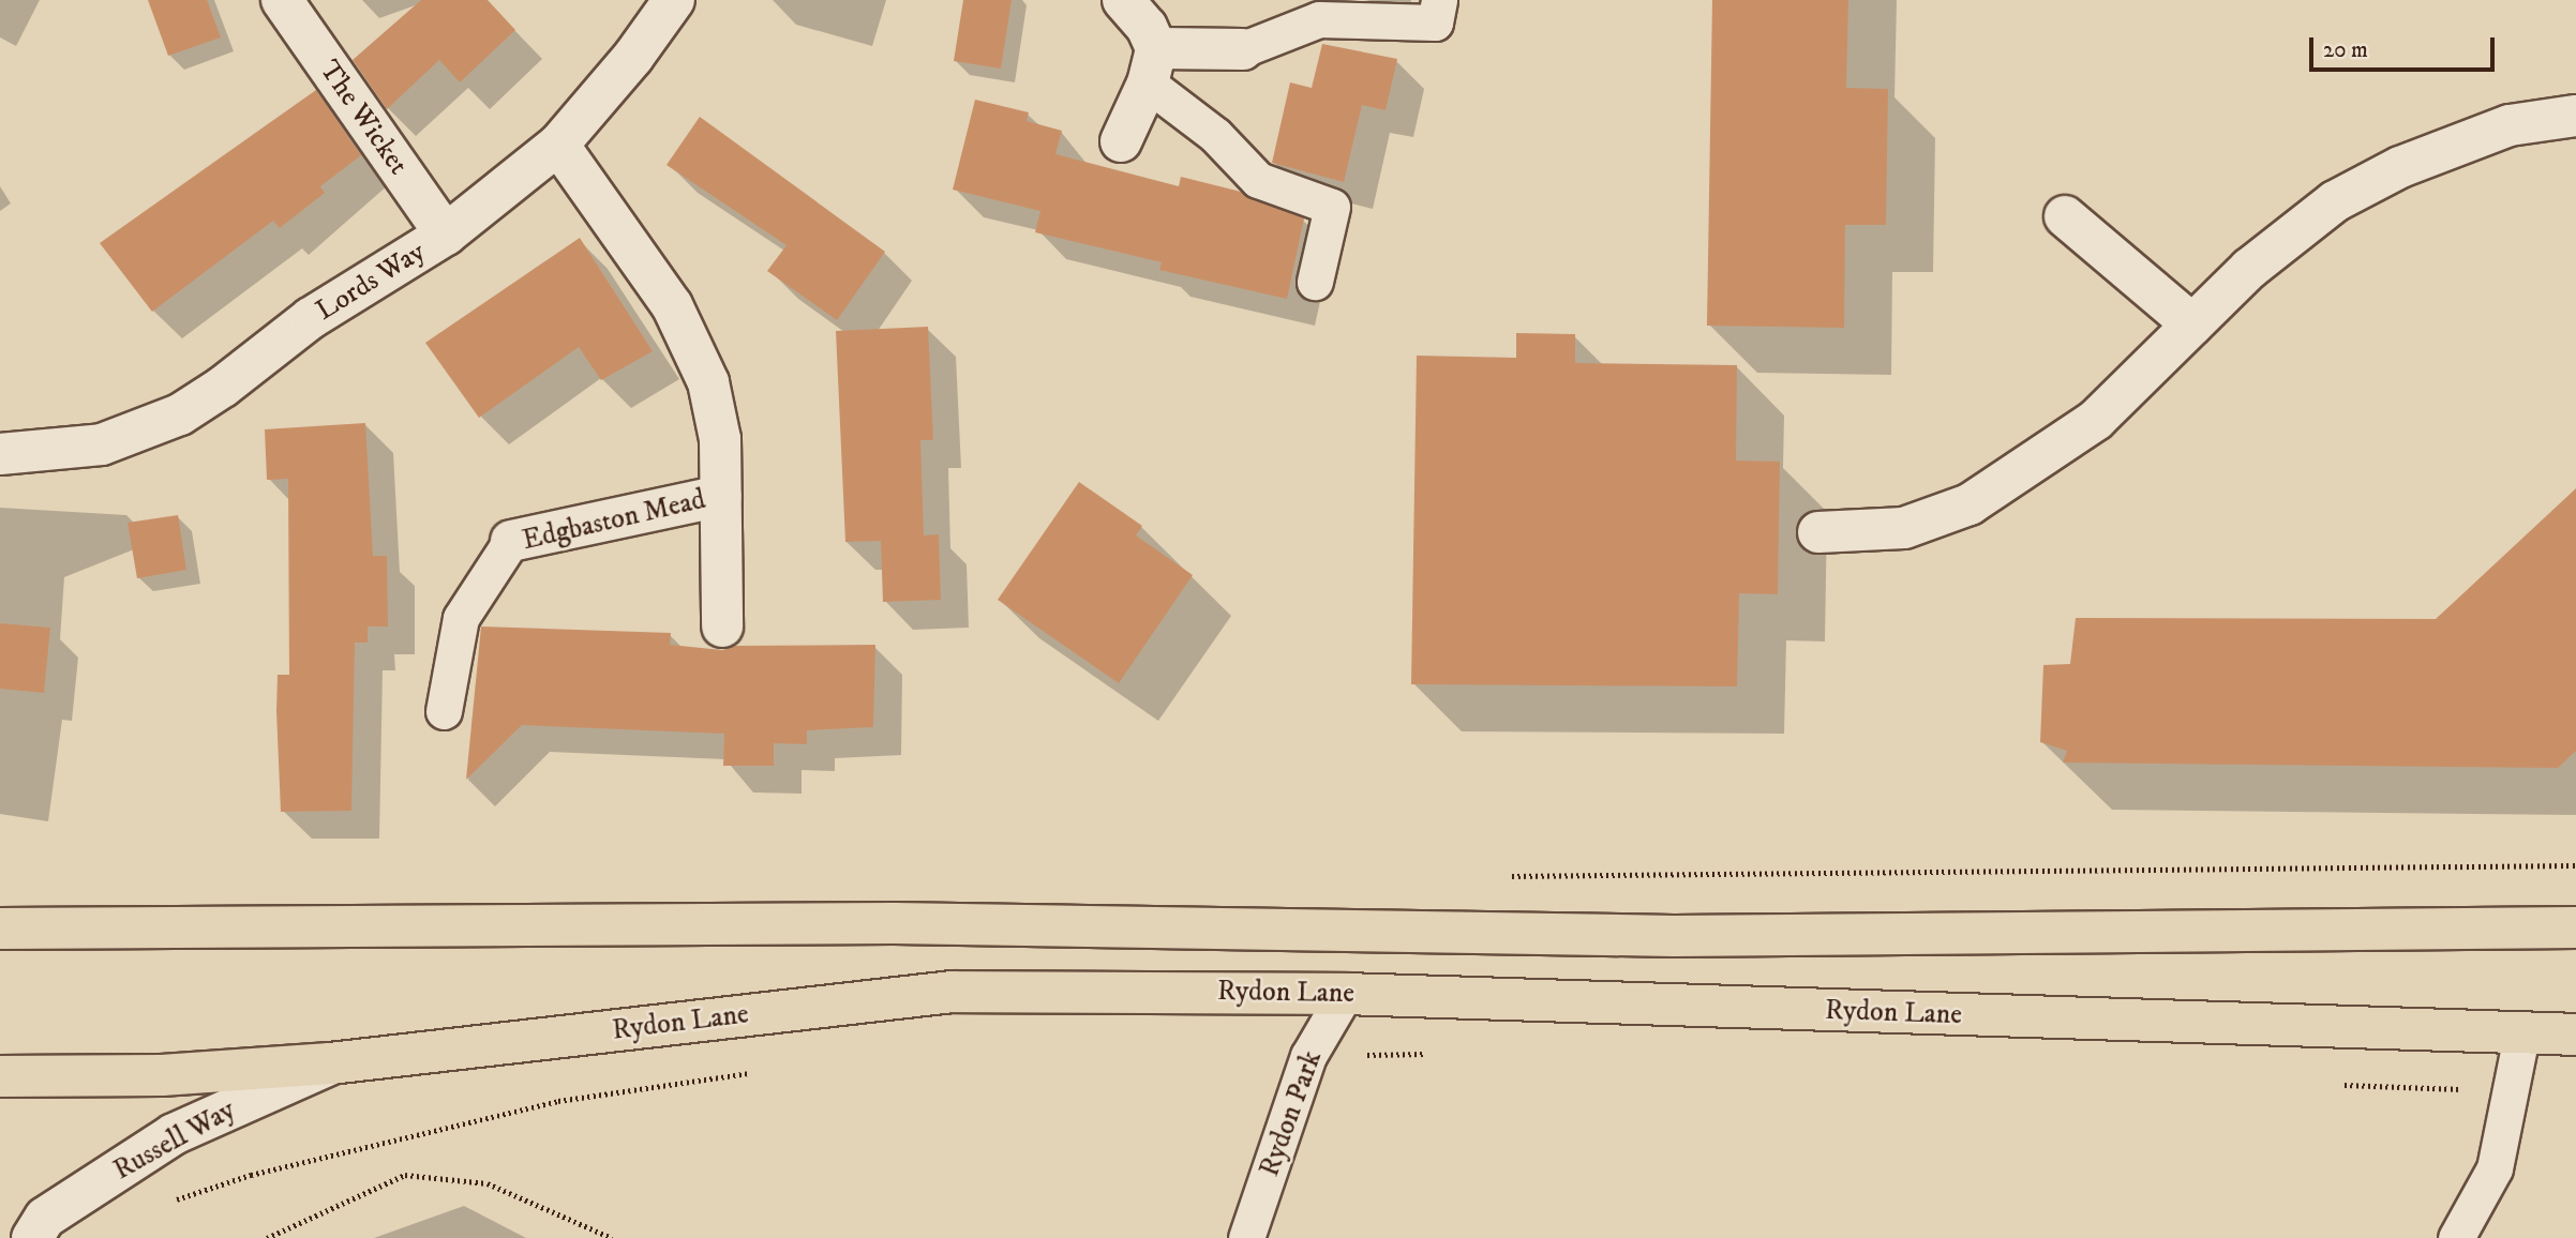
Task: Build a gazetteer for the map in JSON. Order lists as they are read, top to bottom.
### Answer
{
  "streets": {
    "main road": ["Rydon Lane"],
    "street": [
      "The Wicket",
      "Lords Way",
      "Edgbaston Mead",
      "Russell Way"
    ],
    "lane": ["Rydon Park"]
  },
  "crossings": [
    ["The Wicket", "Lords Way"],
    ["Lords Way", "Edgbaston Mead"],
    ["Rydon Lane", "Rydon Park"],
    ["Rydon Lane", "Russell Way"]
  ],
  "scale_bar": "20 m"
}
